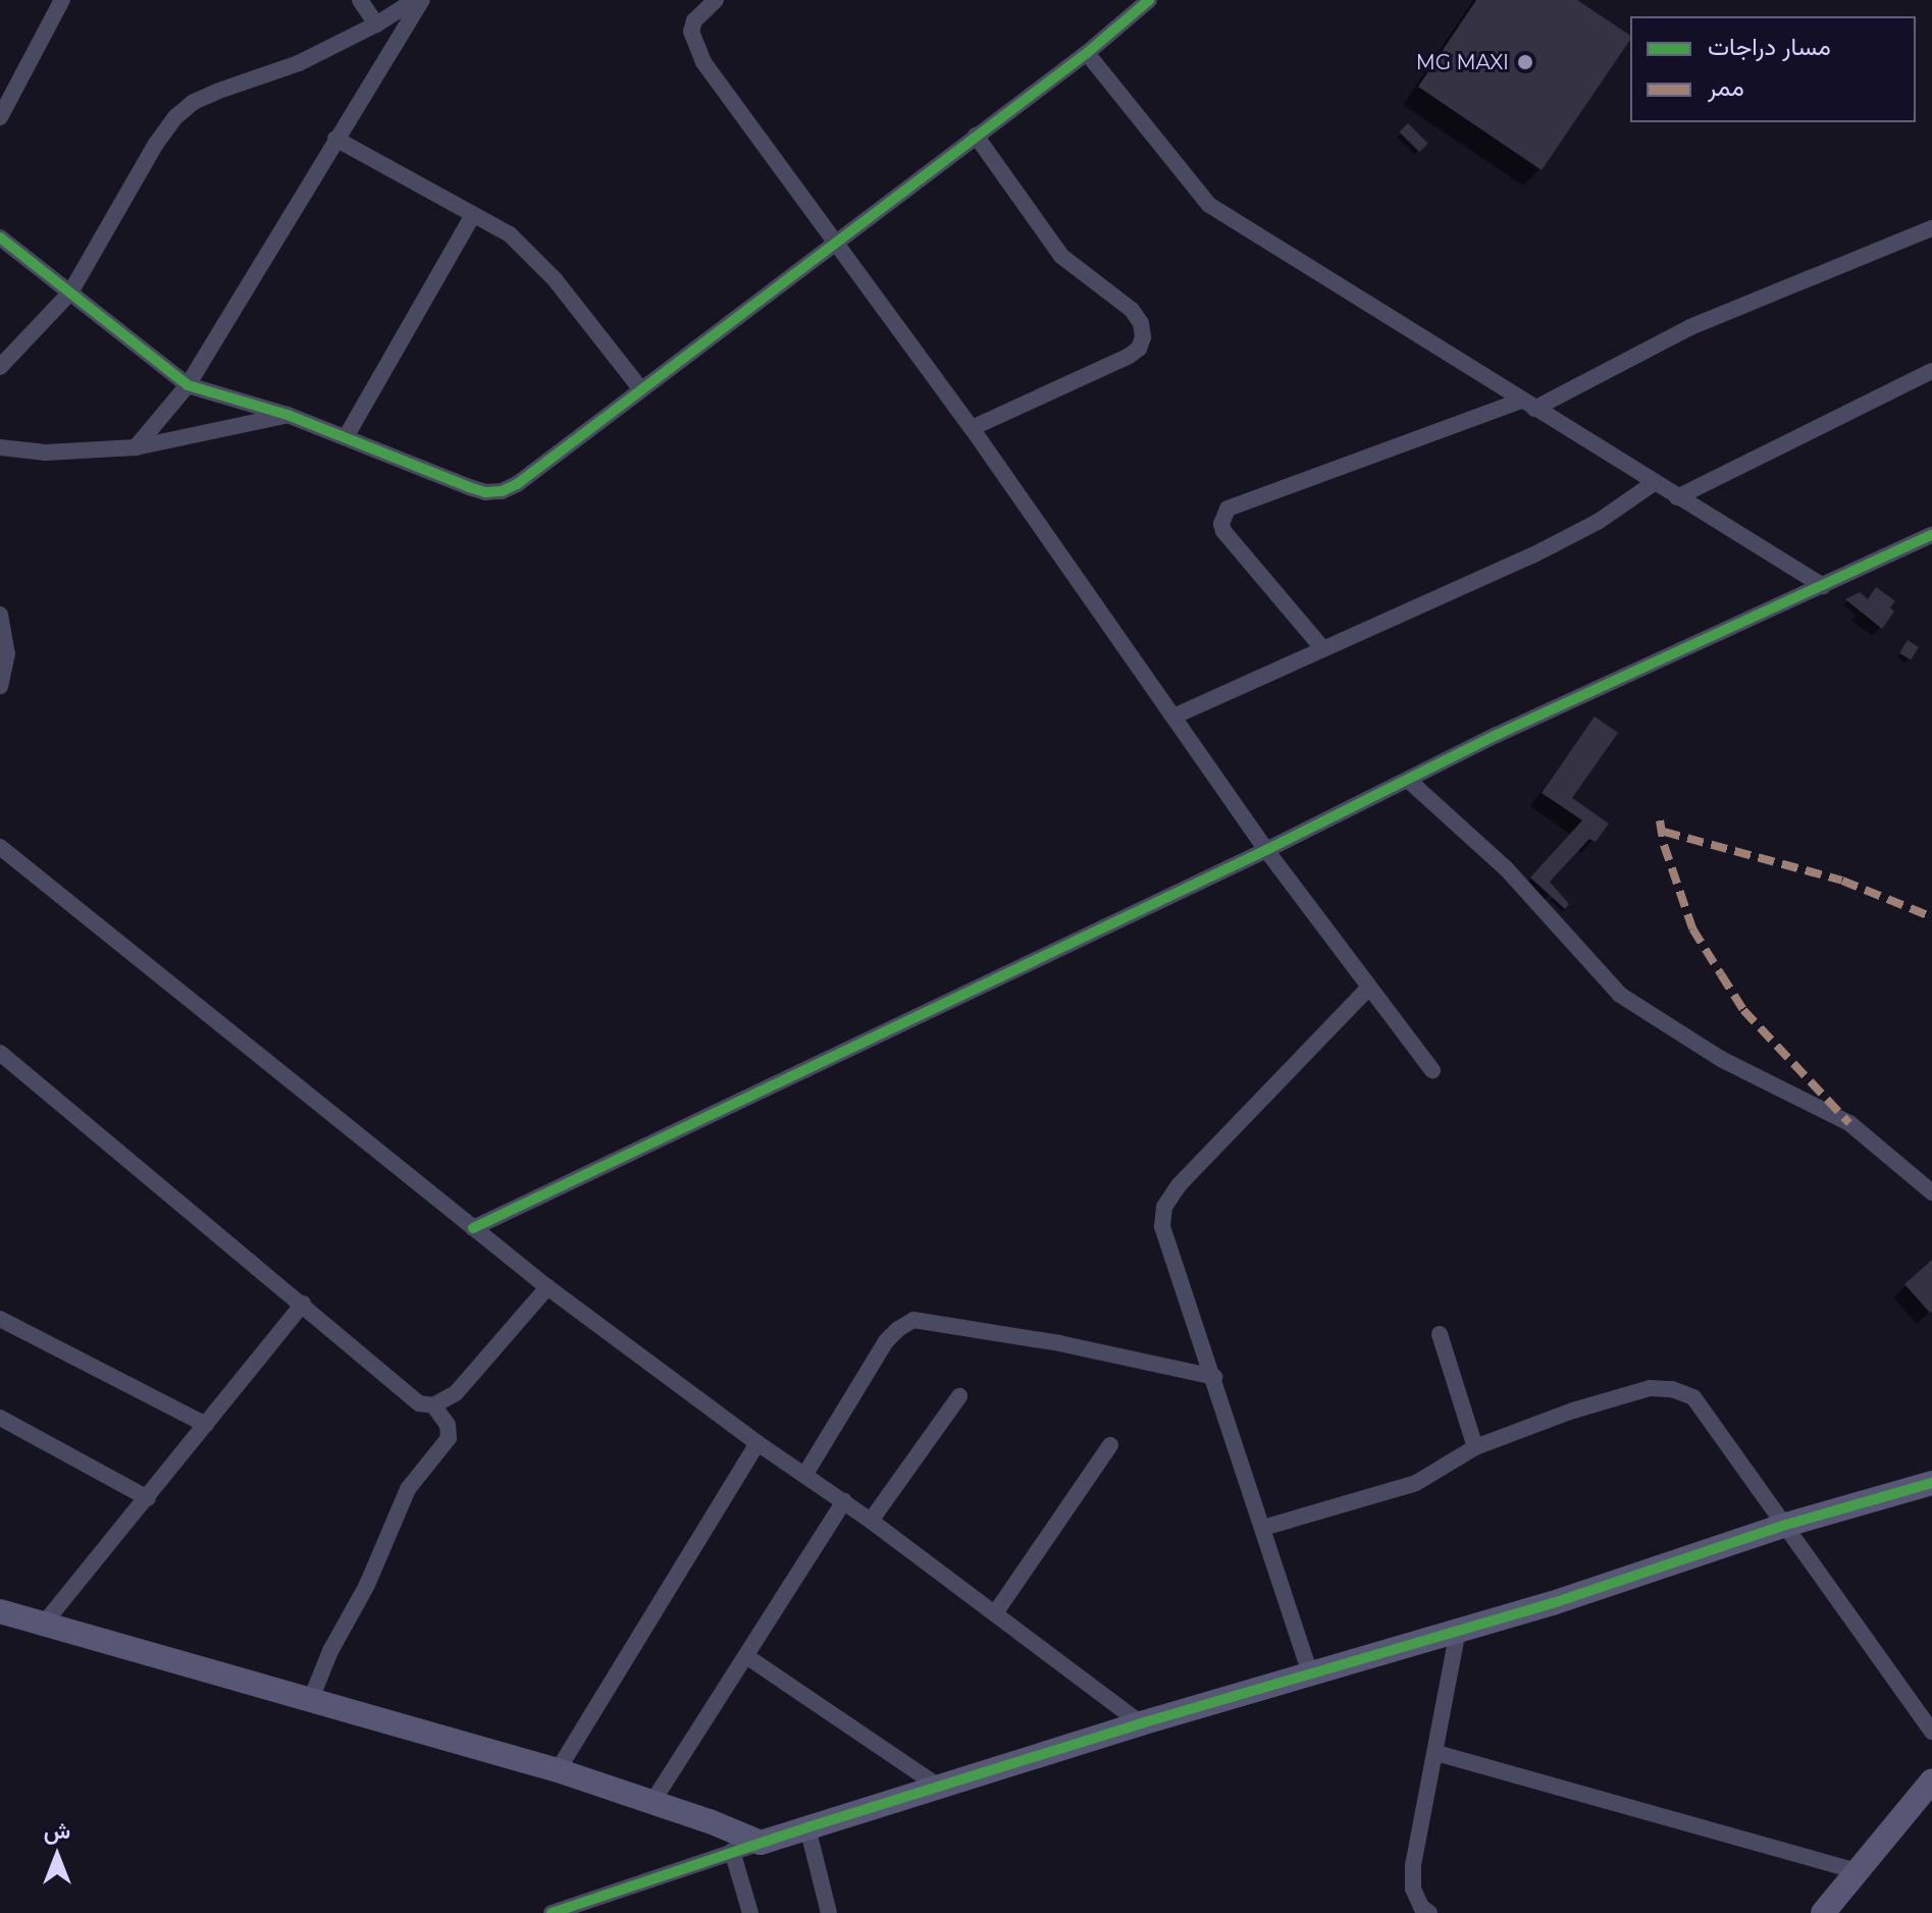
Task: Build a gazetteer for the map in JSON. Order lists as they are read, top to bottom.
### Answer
{
  "places": ["MG MAXI"],
  "legend": ["مسار دراجات", "ممر"],
  "north": "top"
}
